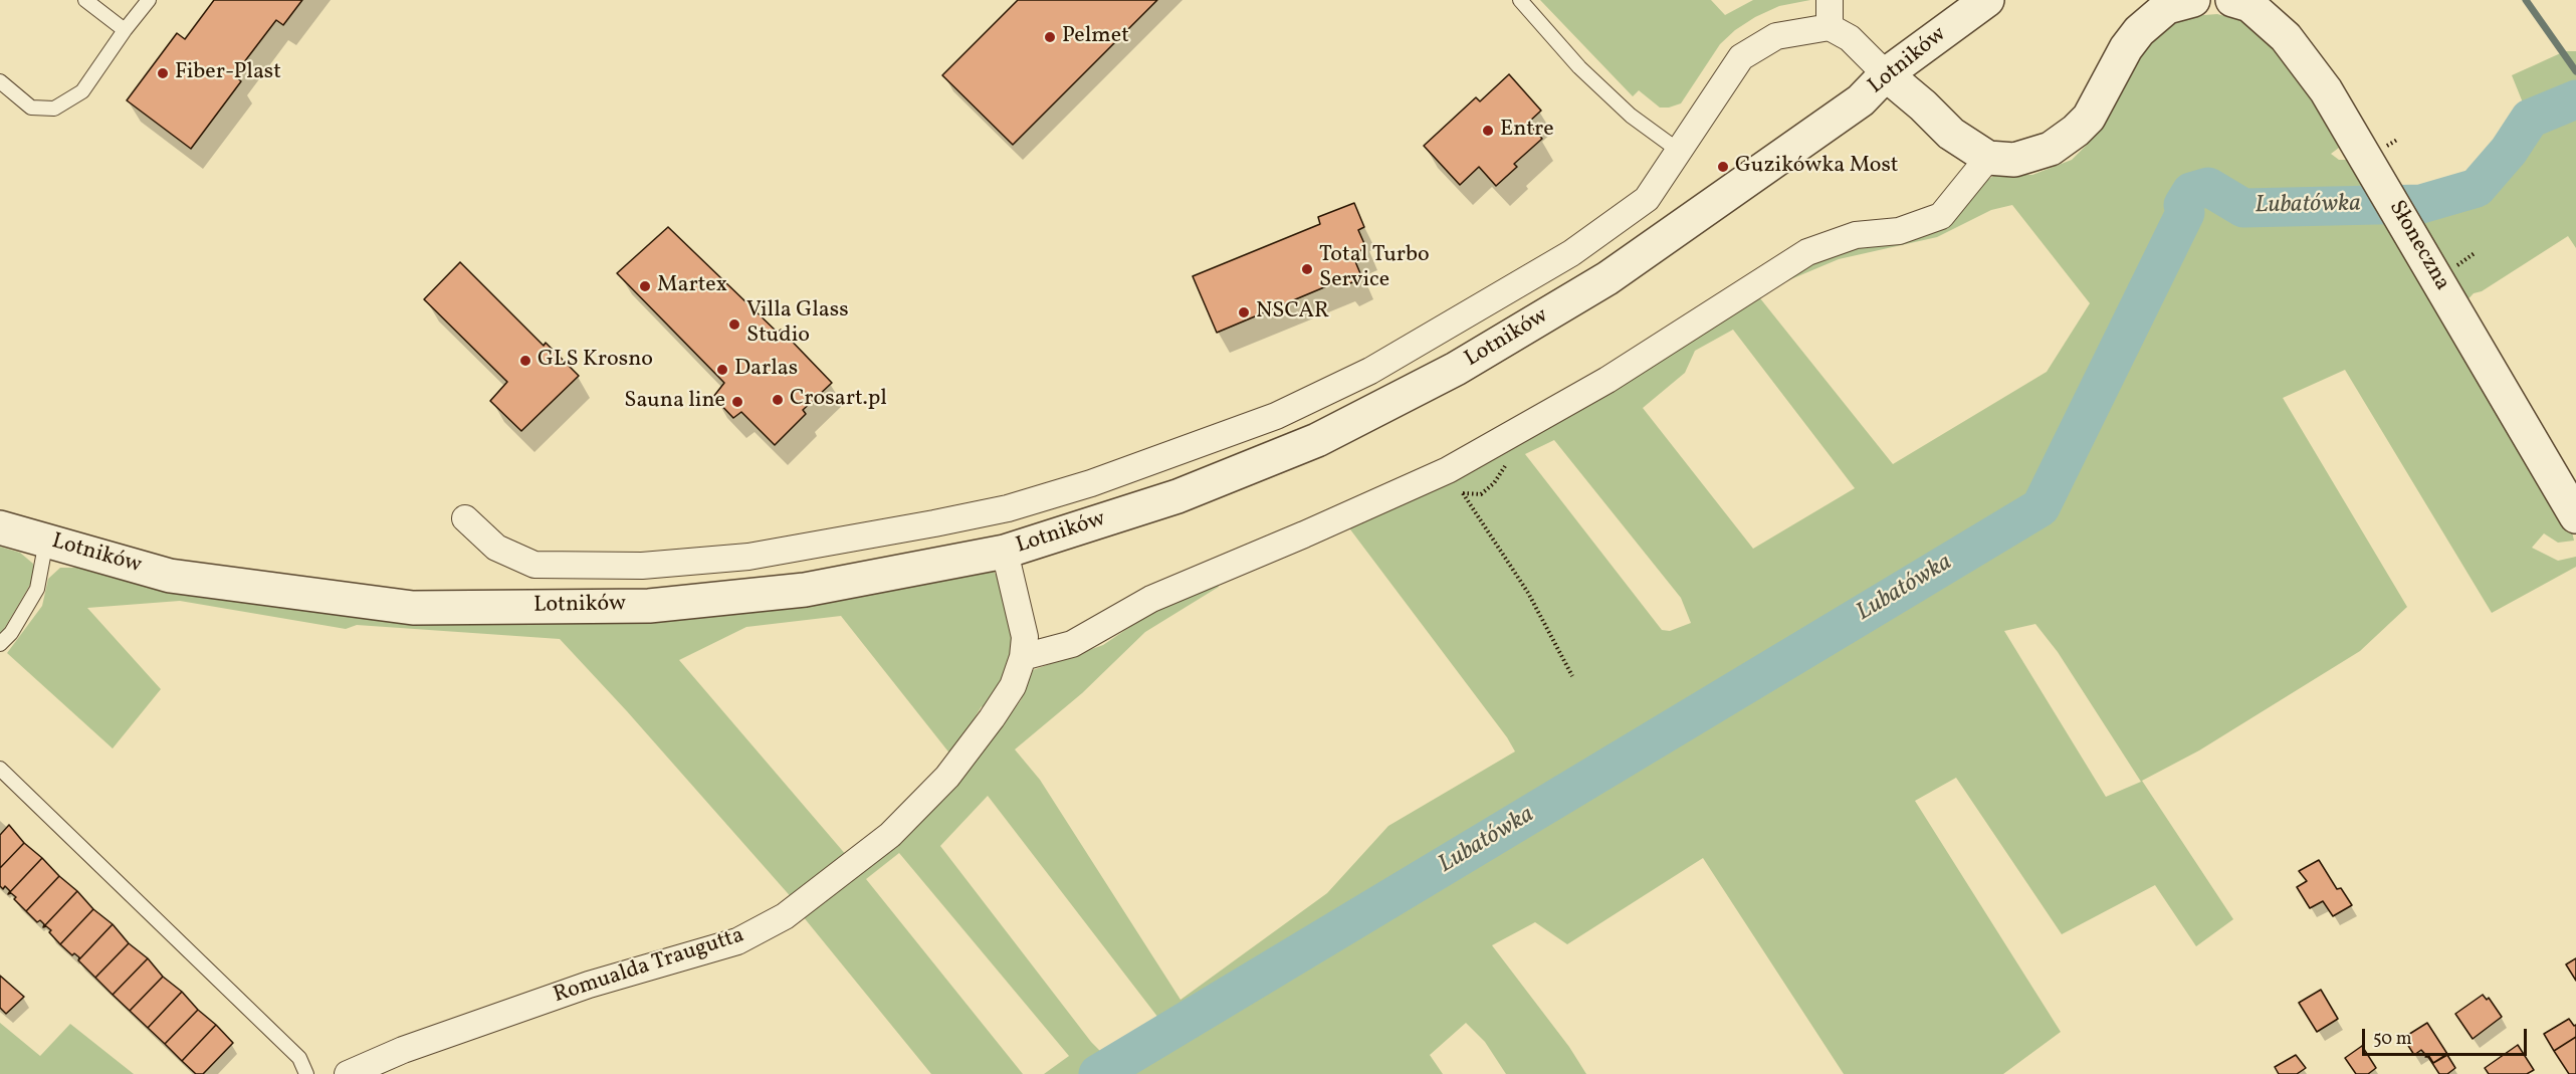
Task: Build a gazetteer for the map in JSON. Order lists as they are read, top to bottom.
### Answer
{
  "streets": {
    "street": ["Lotników", "Słoneczna", "Romualda Traugutta"]
  },
  "crossings": [
    ["Lotników", "Romualda Traugutta"]
  ],
  "water": ["Lubatówka"],
  "places": [
    "Pelmet",
    "Fiber-Plast",
    "Entre",
    "Guzikówka Most",
    "Total Turbo Service",
    "Martex",
    "NSCAR",
    "Villa Glass Studio",
    "GLS Krosno",
    "Darlas",
    "Crosart.pl",
    "Sauna line"
  ],
  "scale_bar": "50 m"
}
